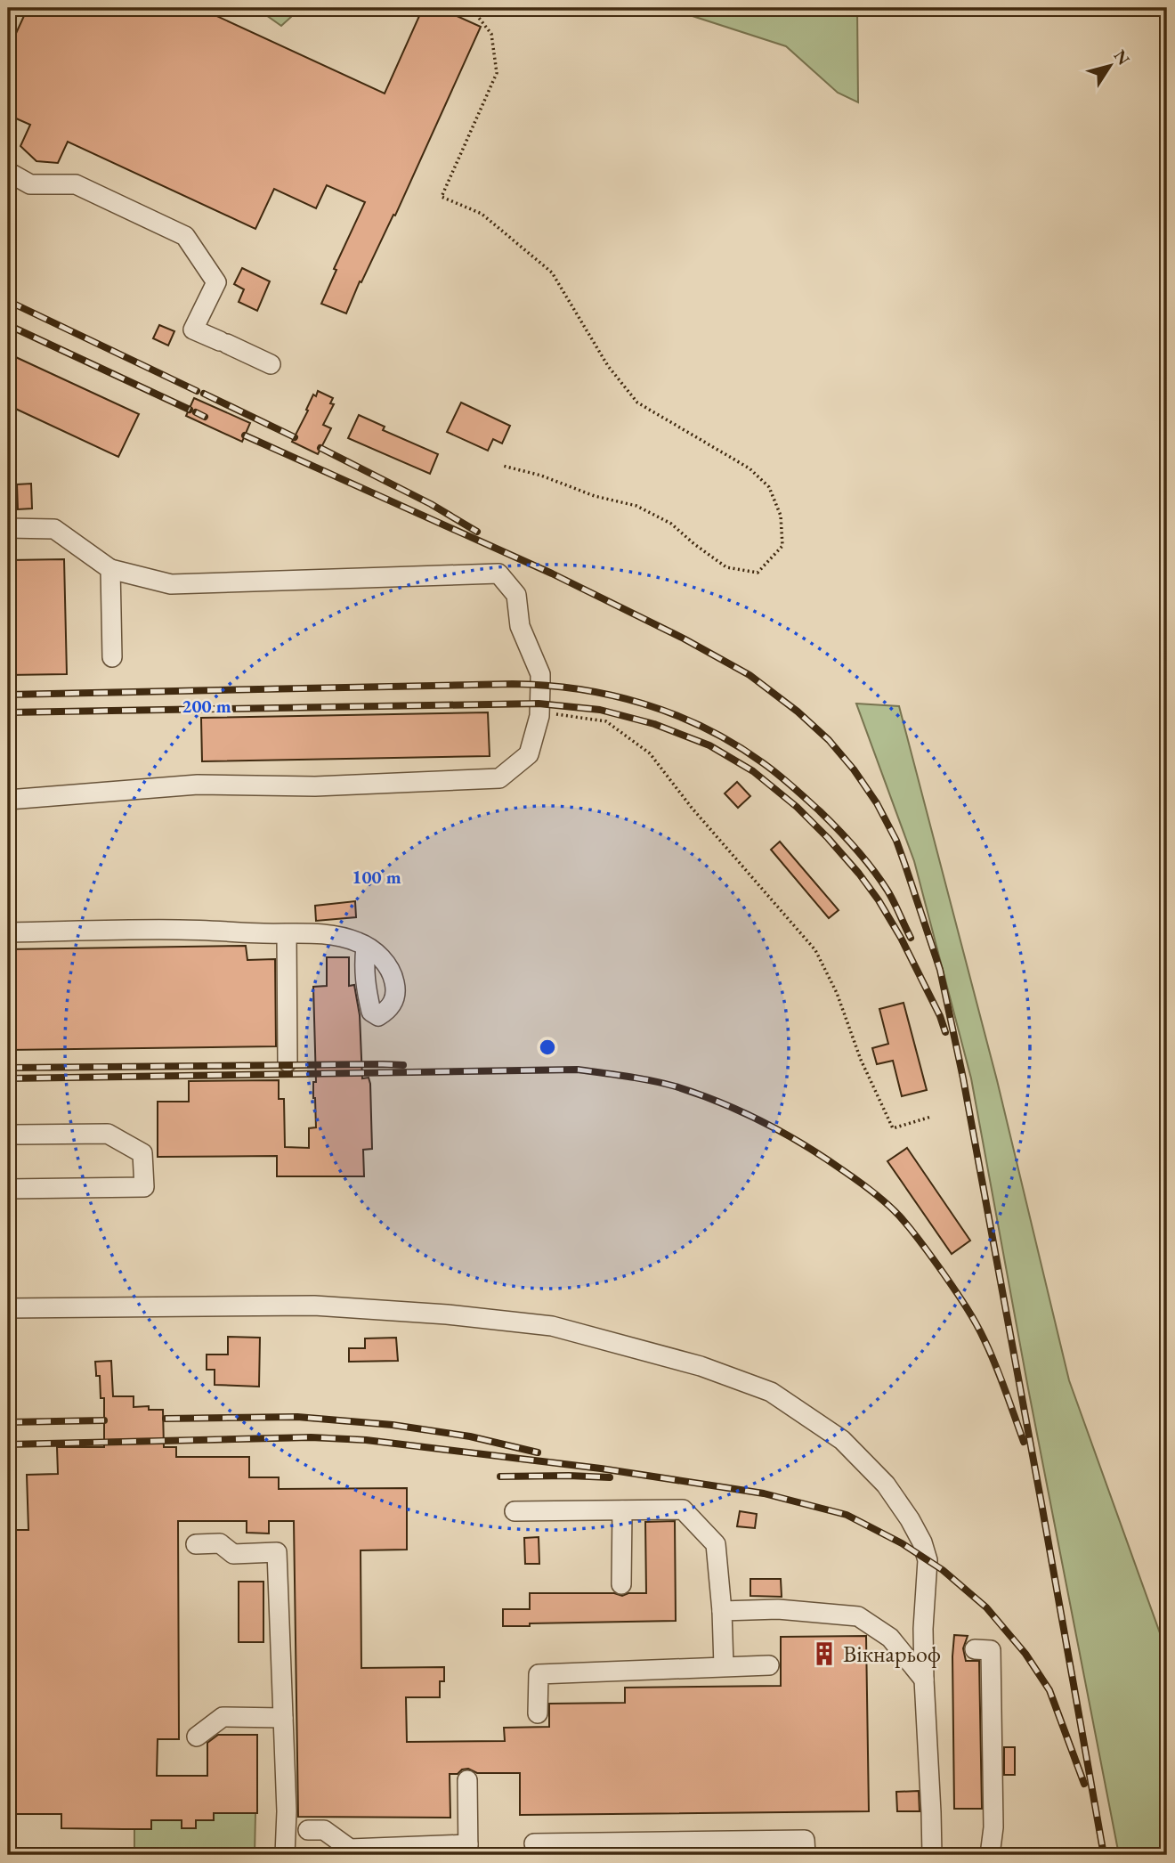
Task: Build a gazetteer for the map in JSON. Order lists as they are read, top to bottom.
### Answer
{
  "places": {
    "building": ["Вікнарьоф"]
  },
  "north": "top right",
  "rings": ["200 m", "100 m"]
}
